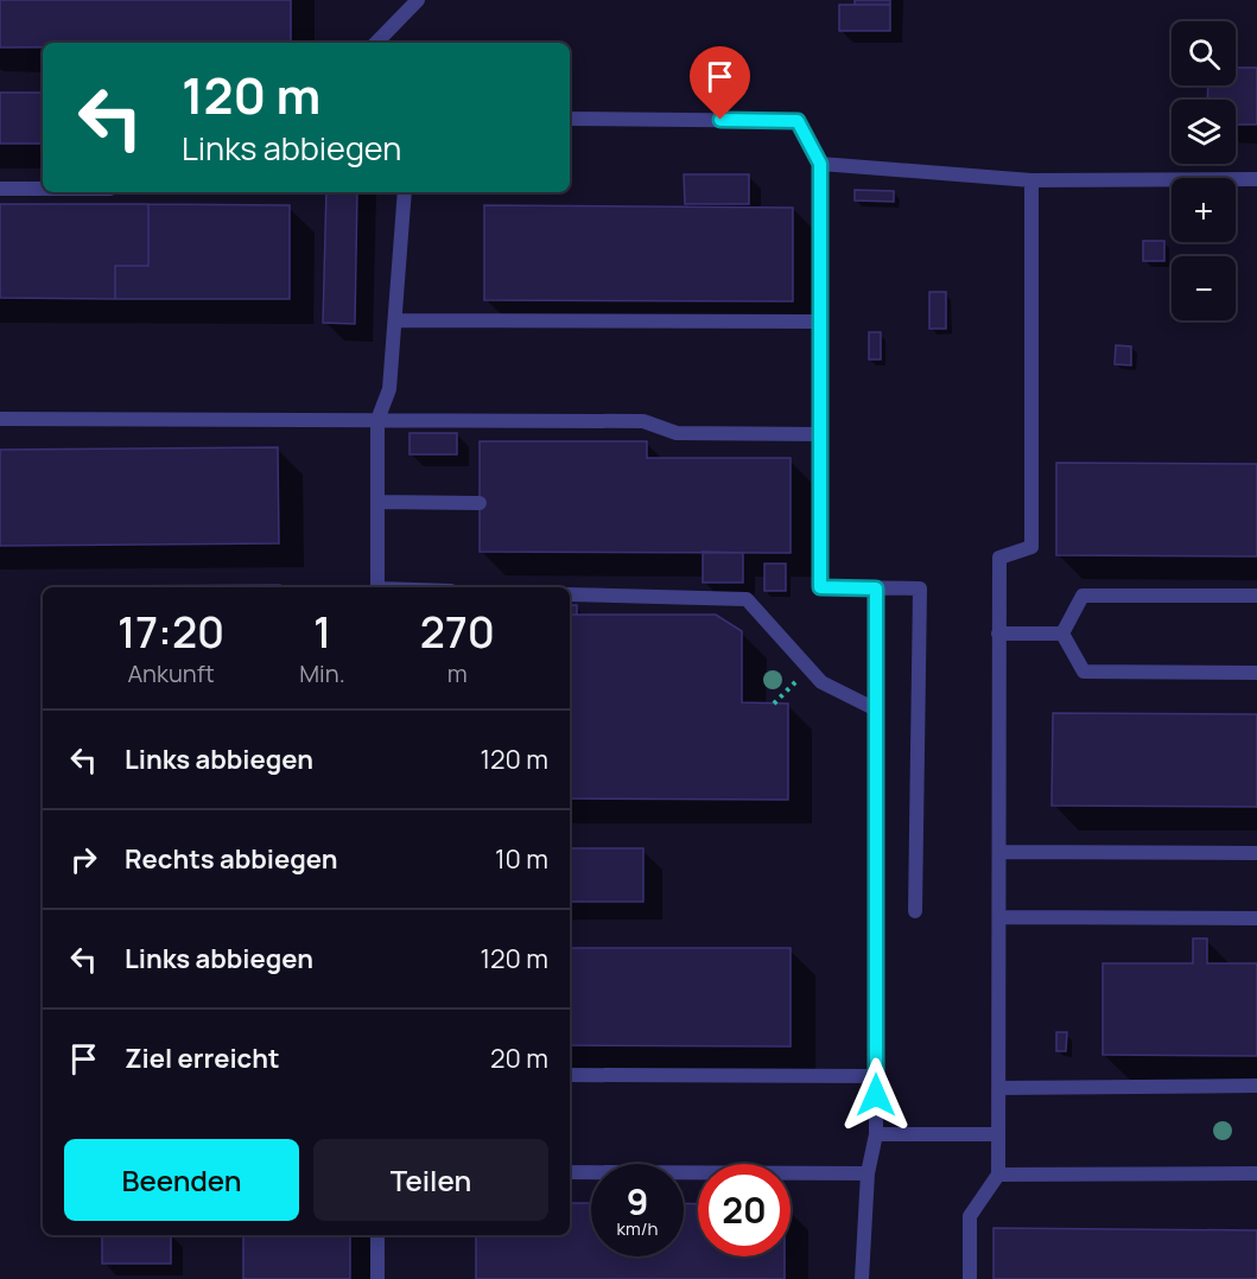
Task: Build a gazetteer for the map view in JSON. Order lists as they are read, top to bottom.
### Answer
{
  "page": {
    "map_buttons": ["+", "−"],
    "turn": ["120 m", "Links abbiegen"],
    "eta": [
      "17:20",
      "Ankunft",
      "1",
      "Min.",
      "270",
      "m"
    ],
    "list": [
      {
        "name": "Links abbiegen",
        "value": "120 m"
      },
      {
        "name": "Rechts abbiegen",
        "value": "10 m"
      },
      {
        "name": "Links abbiegen",
        "value": "120 m"
      },
      {
        "name": "Ziel erreicht",
        "value": "20 m"
      }
    ],
    "buttons": ["Beenden", "Teilen"],
    "speed": "9 km/h",
    "limit": "20"
  }
}
